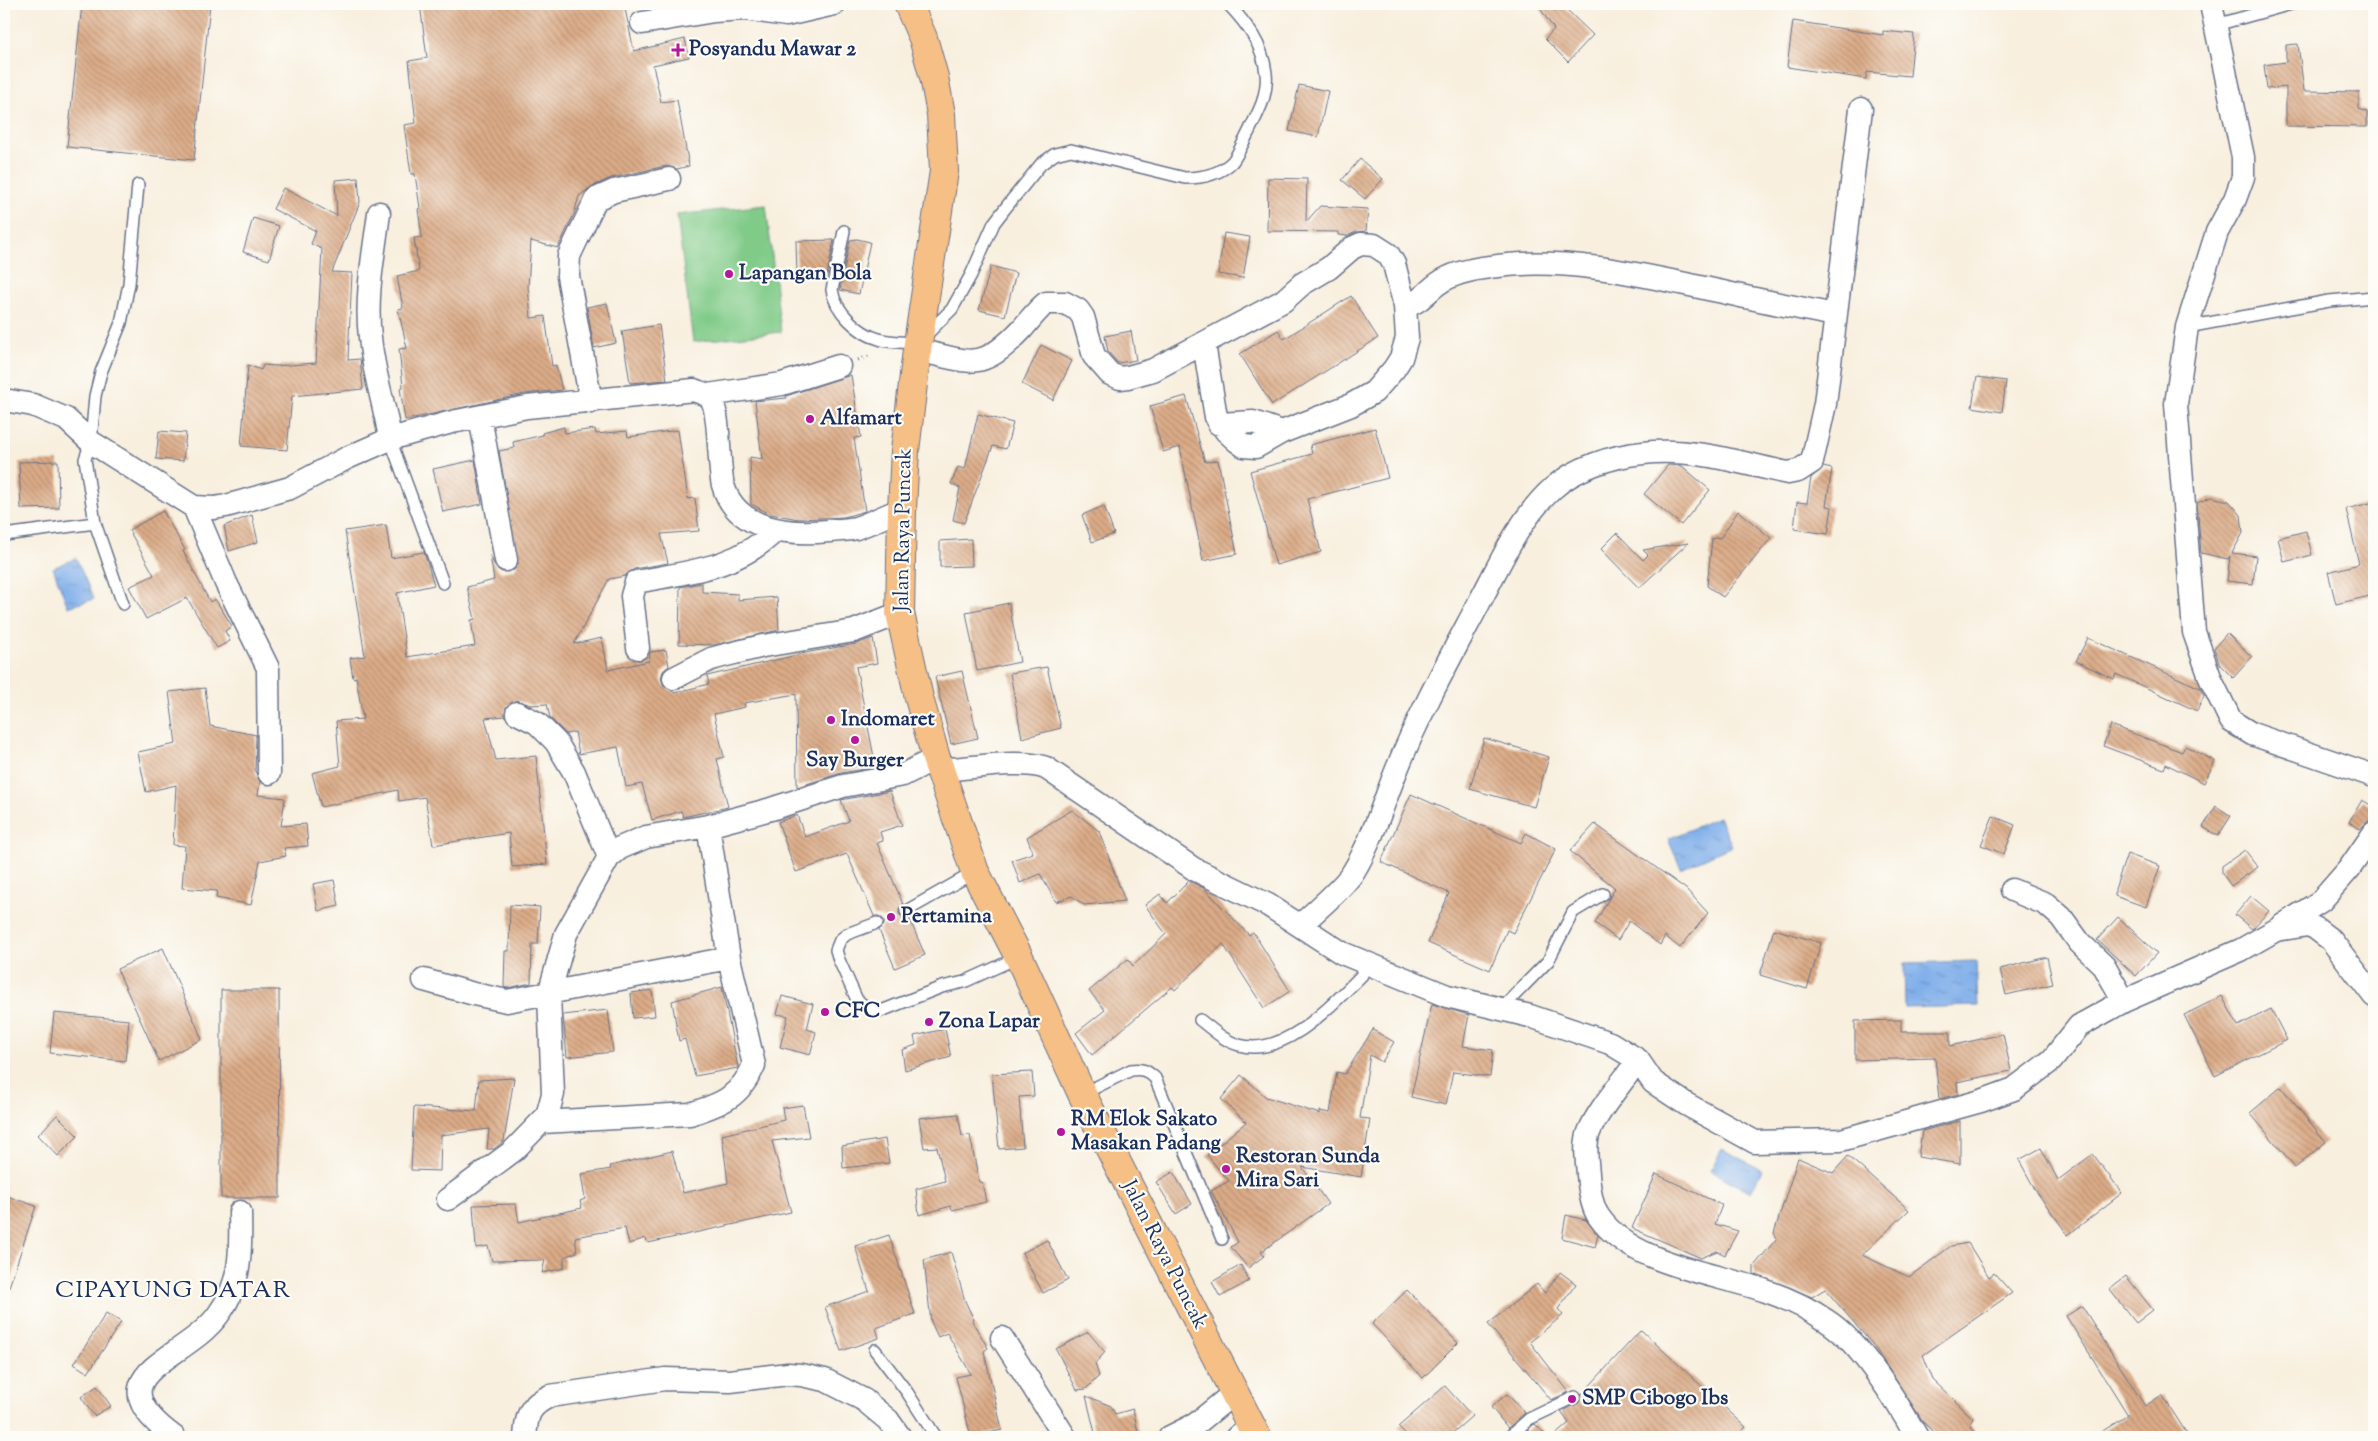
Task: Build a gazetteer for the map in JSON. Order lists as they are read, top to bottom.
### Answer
{
  "streets": {
    "highway": ["Jalan Raya Puncak"]
  },
  "districts": ["CIPAYUNG DATAR"],
  "places": {
    "health": ["Posyandu Mawar 2"],
    "other": [
      "Lapangan Bola",
      "Alfamart",
      "Indomaret",
      "Say Burger",
      "Pertamina",
      "CFC",
      "Zona Lapar",
      "RM Elok Sakato Masakan Padang",
      "Restoran Sunda Mira Sari",
      "SMP Cibogo Ibs"
    ]
  }
}
